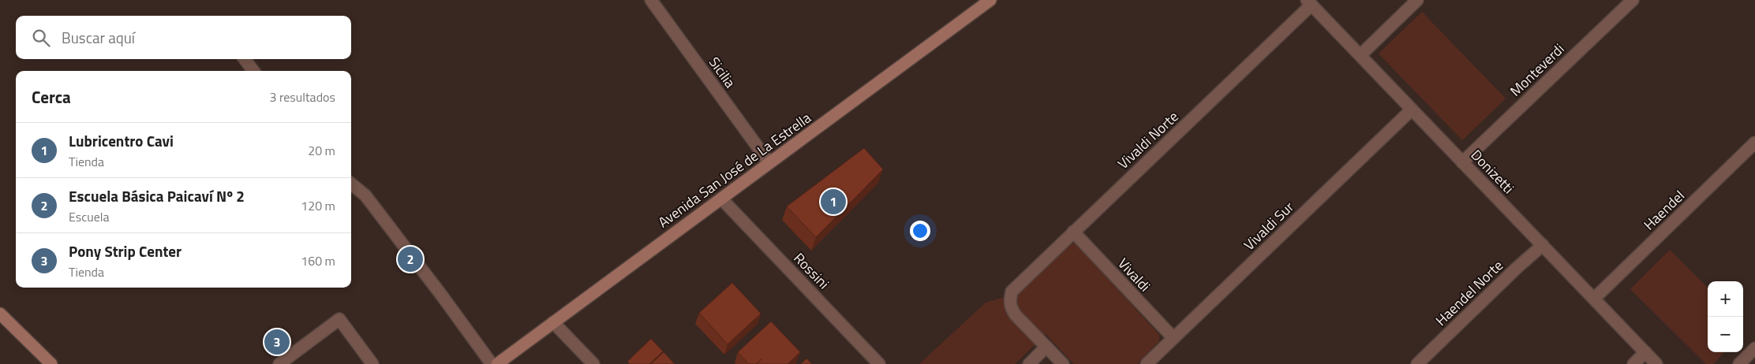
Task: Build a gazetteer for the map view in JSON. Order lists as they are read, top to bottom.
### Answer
{
  "streets": {
    "main road": ["Avenida San José de La Estrella"],
    "street": [
      "Monteverdi",
      "Sicilia",
      "Vivaldi Norte",
      "Donizetti",
      "Haendel",
      "Vivaldi Sur",
      "Rossini",
      "Vivaldi",
      "Haendel Norte"
    ]
  },
  "crossings": [
    ["Monteverdi", "Donizetti"],
    ["Sicilia", "Avenida San José de La Estrella"],
    ["Vivaldi Norte", "Donizetti"],
    ["Vivaldi Norte", "Vivaldi"],
    ["Avenida San José de La Estrella", "Rossini"],
    ["Donizetti", "Haendel"],
    ["Donizetti", "Vivaldi Sur"],
    ["Donizetti", "Haendel Norte"],
    ["Vivaldi Sur", "Vivaldi"]
  ],
  "page": {
    "search": "Buscar aquí",
    "heading": ["Cerca", "3 resultados"],
    "list": [
      {
        "mark": "1",
        "name": "Lubricentro Cavi",
        "note": "Tienda",
        "value": "20 m"
      },
      {
        "mark": "2",
        "name": "Escuela Básica Paicaví Nº 2",
        "note": "Escuela",
        "value": "120 m"
      },
      {
        "mark": "3",
        "name": "Pony Strip Center",
        "note": "Tienda",
        "value": "160 m"
      }
    ],
    "pins": ["1", "2", "3"],
    "map_buttons": ["+", "−"]
  }
}
